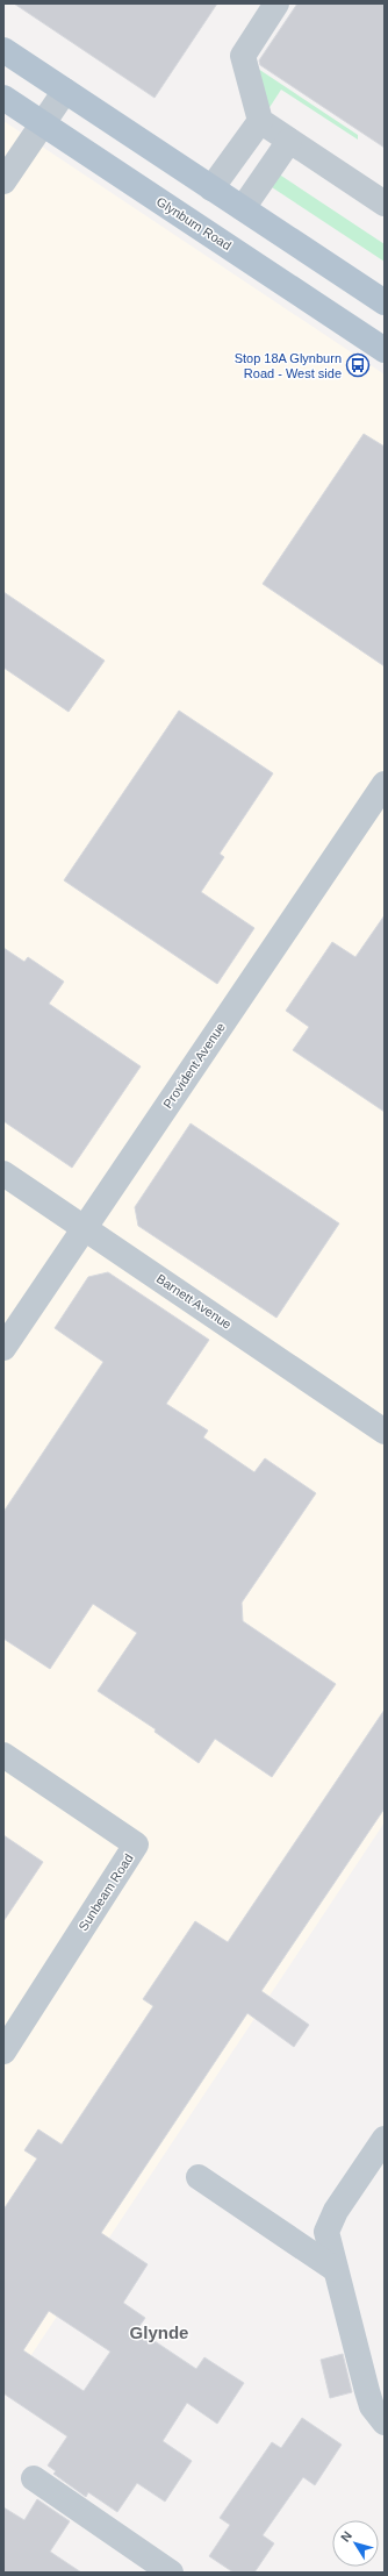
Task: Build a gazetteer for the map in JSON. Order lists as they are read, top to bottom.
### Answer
{
  "streets": {
    "main road": ["Glynburn Road"],
    "street": ["Provident Avenue", "Barnett Avenue", "Sunbeam Road"]
  },
  "crossings": [
    ["Provident Avenue", "Barnett Avenue"]
  ],
  "districts": ["Glynde"],
  "places": {
    "bus stop": ["Stop 18A Glynburn Road - West side"]
  },
  "north": "top left"
}
